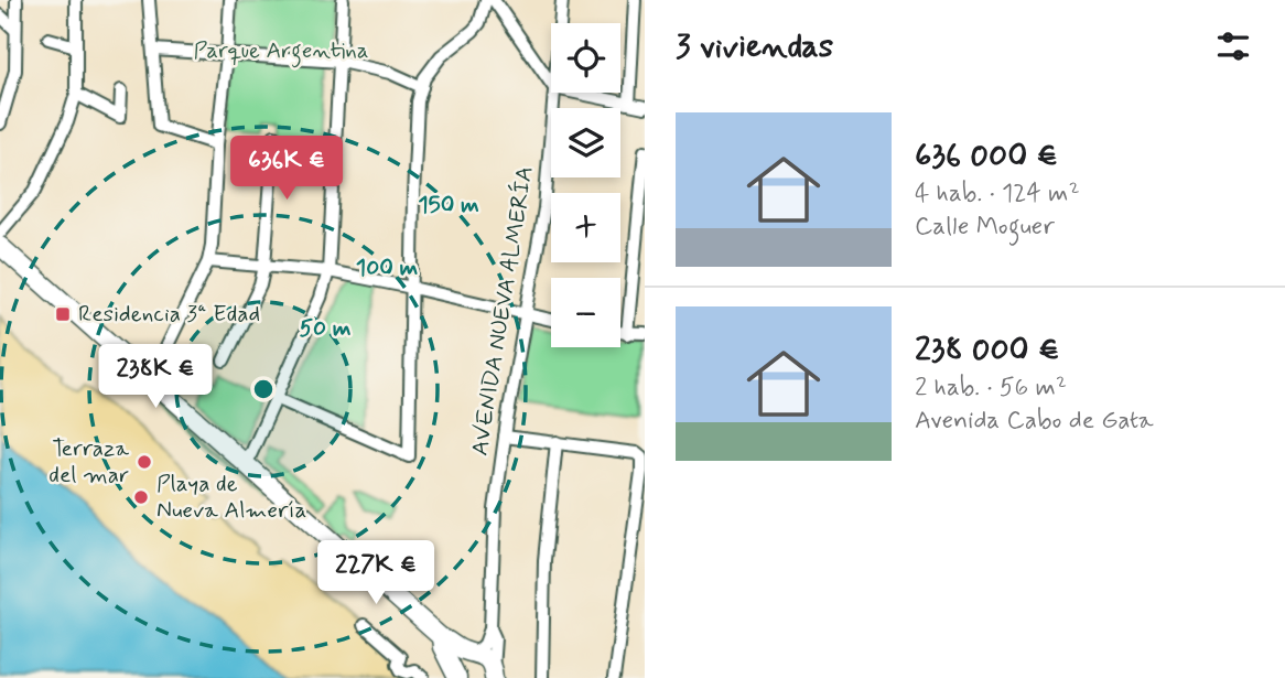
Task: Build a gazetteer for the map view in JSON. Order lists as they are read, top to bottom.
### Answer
{
  "streets": {
    "street": ["AVENIDA NUEVA ALMERÍA"]
  },
  "parks": ["Parque Argentina"],
  "places": {
    "transit": ["Residencia 3ª Edad"],
    "other": ["Terraza del mar", "Playa de Nueva Almería"]
  },
  "page": {
    "heading": "3 viviendas",
    "map_buttons": ["+", "−"],
    "list": [
      {
        "name": "636 000 €",
        "note": "4 hab. · 124 m² · Calle Moguer"
      },
      {
        "name": "238 000 €",
        "note": "2 hab. · 56 m² · Avenida Cabo de Gata"
      }
    ],
    "price": ["636K €", "238K €", "227K €"]
  },
  "rings": ["150 m", "100 m", "50 m"]
}
